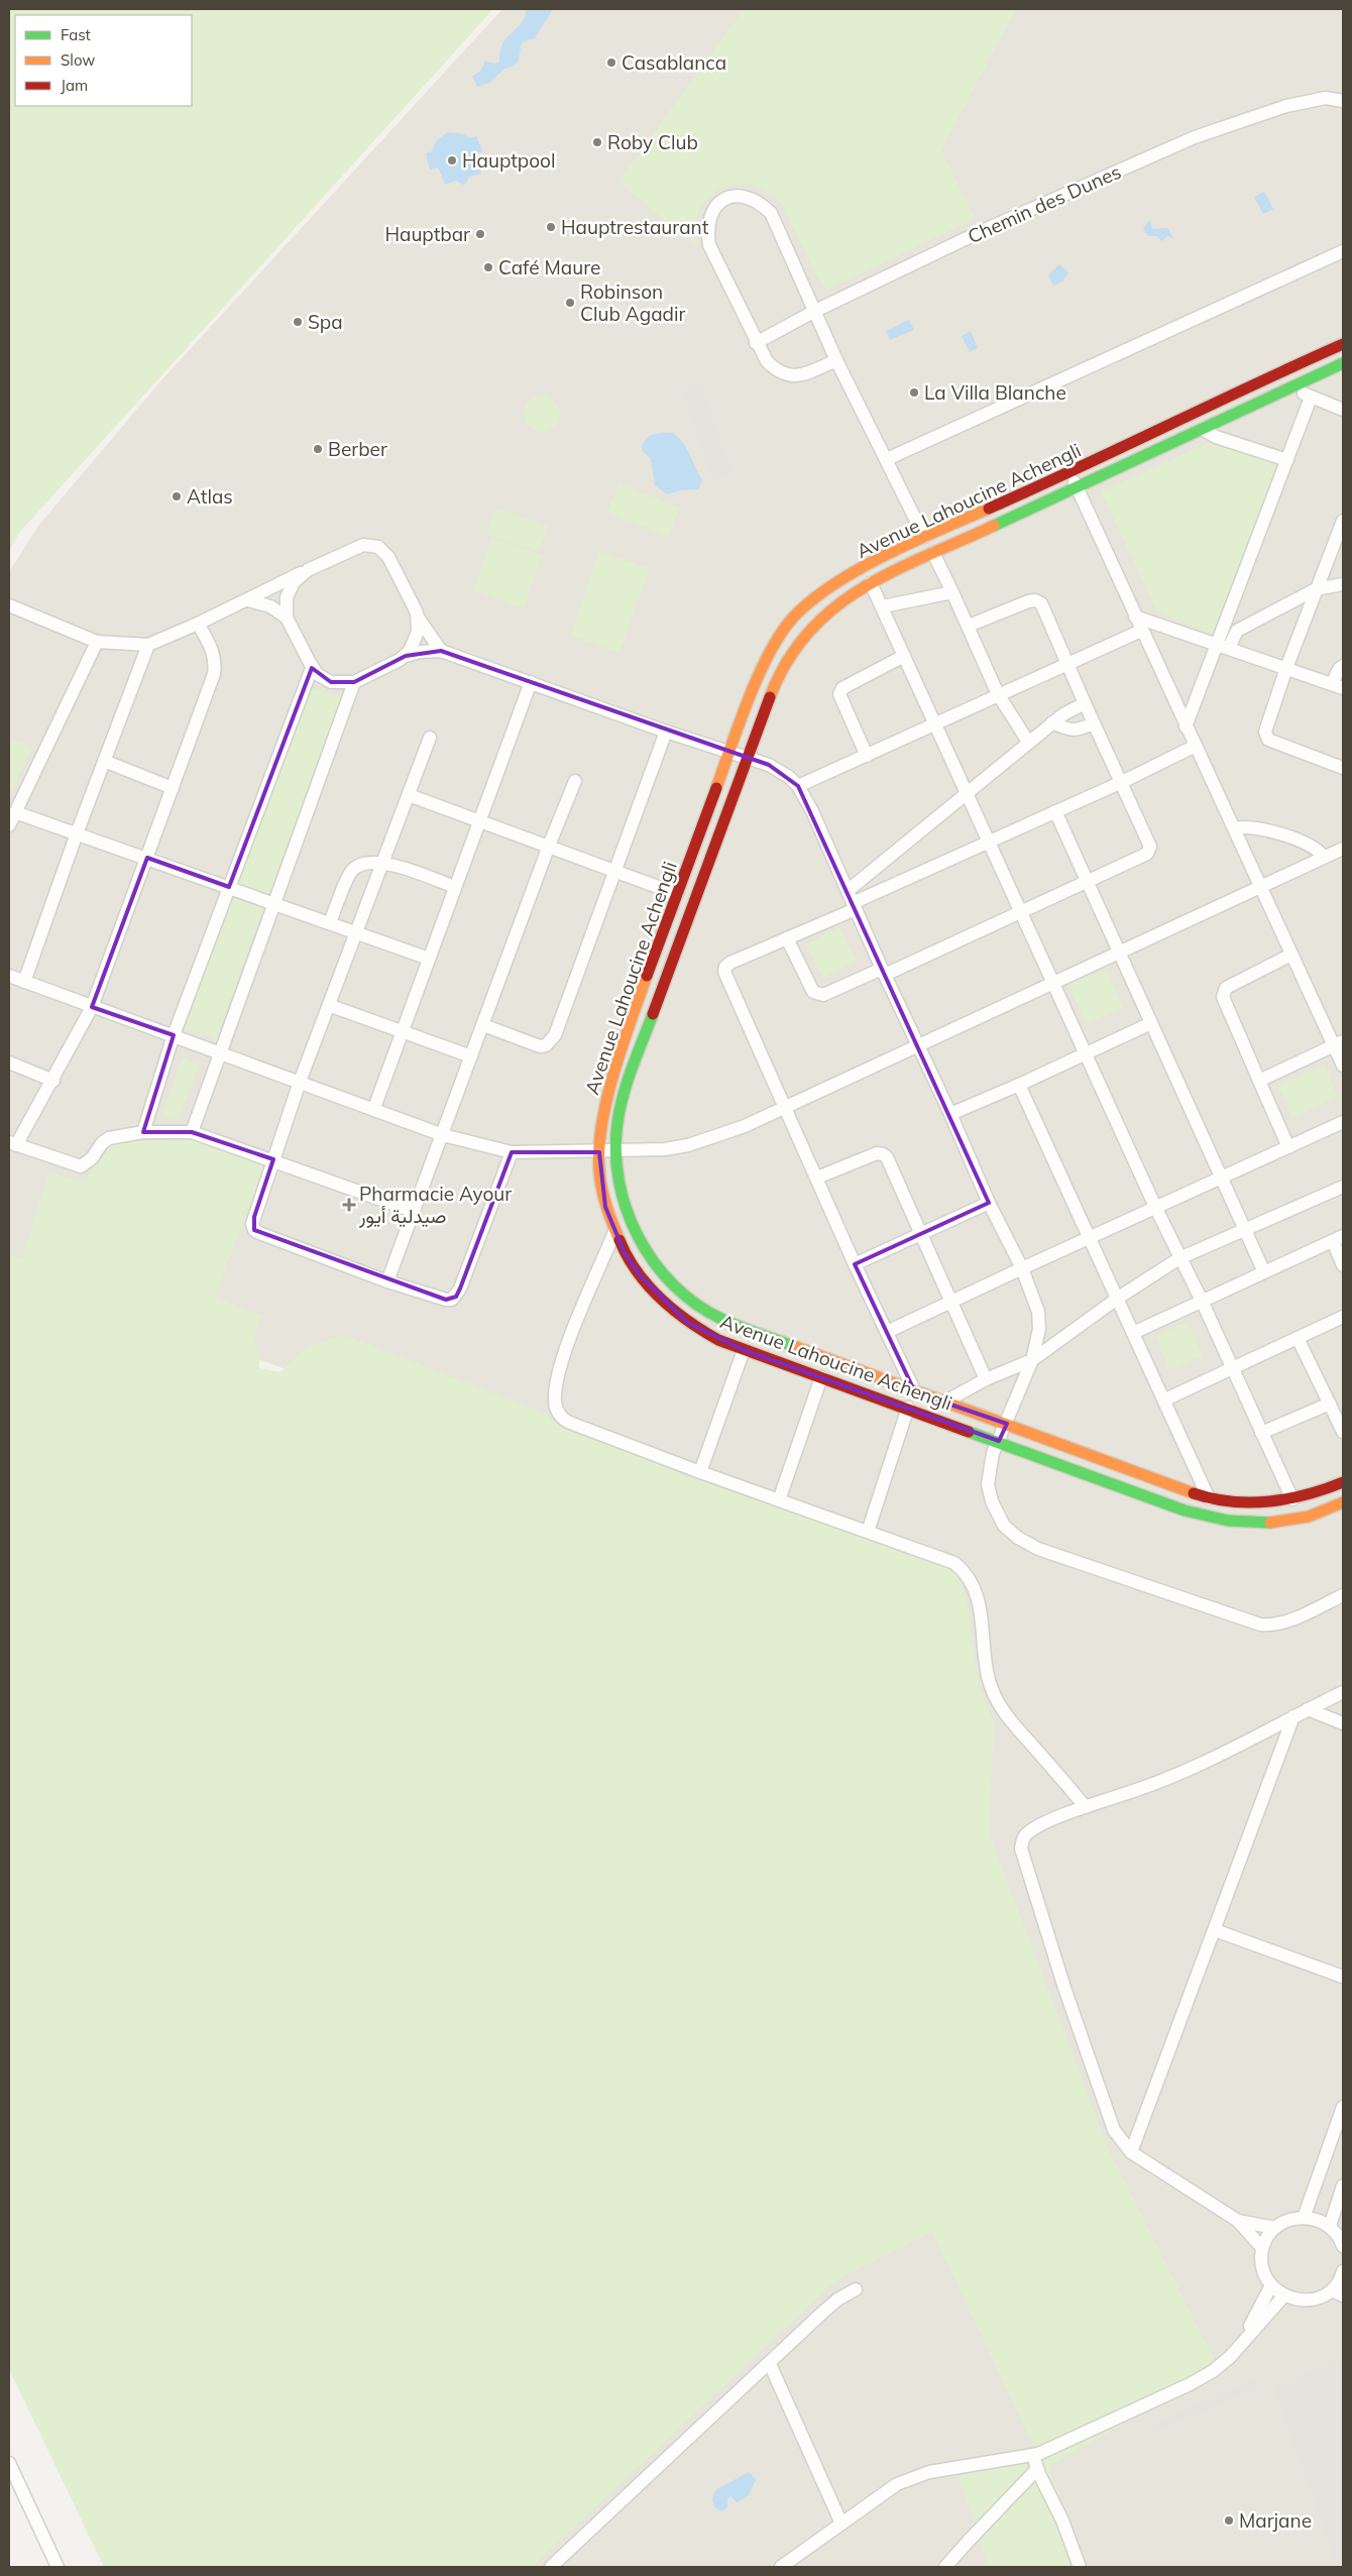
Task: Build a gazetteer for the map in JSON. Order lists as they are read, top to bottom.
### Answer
{
  "streets": {
    "street": ["Chemin des Dunes", "Avenue Lahoucine Achengli"]
  },
  "places": {
    "other": [
      "Casablanca",
      "Roby Club",
      "Hauptpool",
      "Hauptrestaurant",
      "Hauptbar",
      "Café Maure",
      "Robinson Club Agadir",
      "Spa",
      "La Villa Blanche",
      "Berber",
      "Atlas",
      "Marjane"
    ],
    "health": ["Pharmacie Ayour صيدلية أيور"]
  },
  "legend": ["Fast", "Slow", "Jam"]
}
